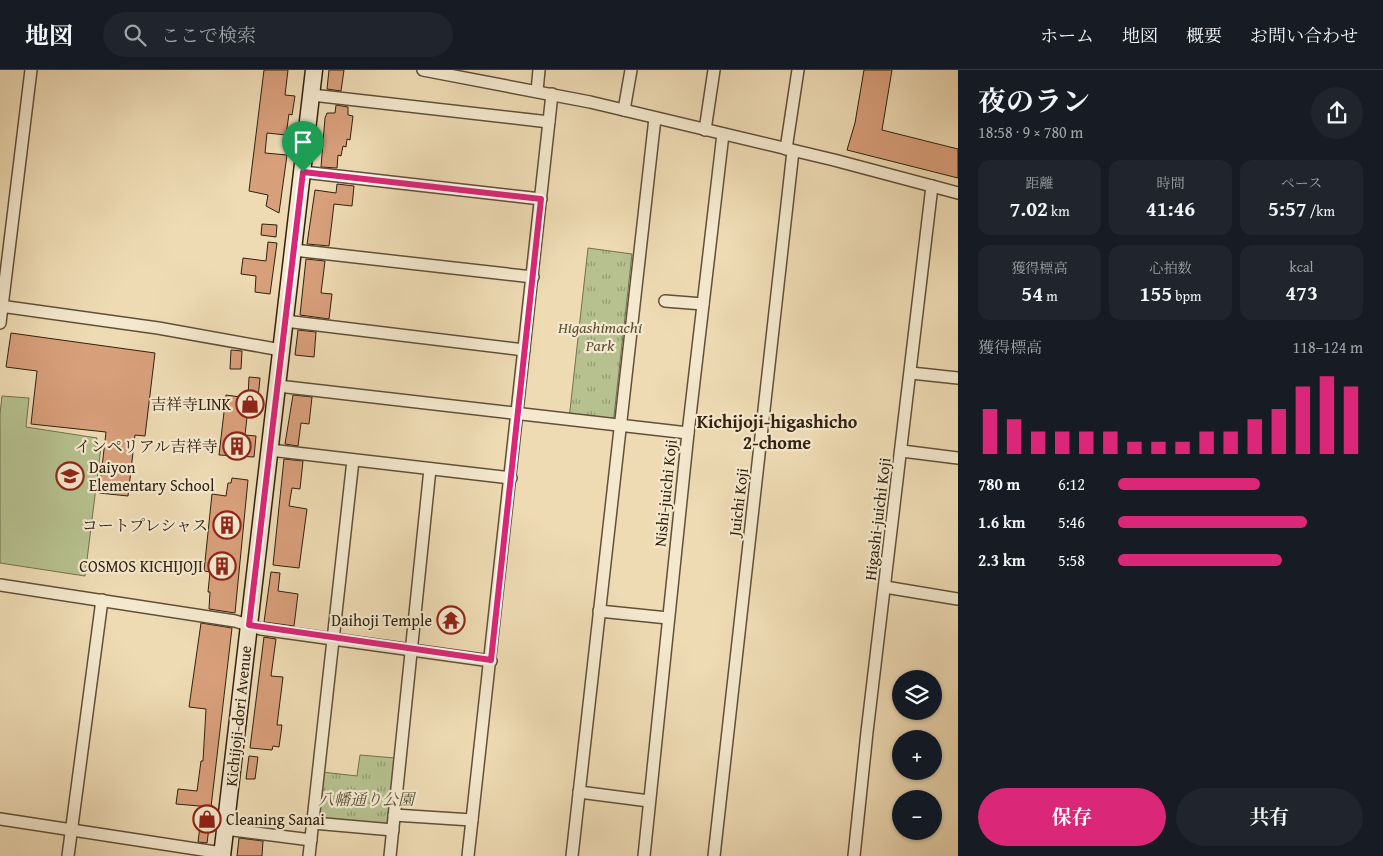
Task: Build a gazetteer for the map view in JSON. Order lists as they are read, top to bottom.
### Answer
{
  "streets": {
    "main road": ["Kichijoji-dori Avenue"],
    "street": ["Nishi-juichi Koji", "Juichi Koji", "Higashi-juichi Koji"]
  },
  "districts": ["Kichijoji-higashicho 2-chome"],
  "parks": ["Higashimachi Park", "八幡通り公園"],
  "places": {
    "shop": ["吉祥寺LINK", "Cleaning Sanai"],
    "building": ["インペリアル吉祥寺", "コートプレシャス", "COSMOS KICHIJOJI"],
    "school or university": ["Daiyon Elementary School"],
    "temple": ["Daihoji Temple"]
  },
  "page": {
    "header": "地図",
    "search": "ここで検索",
    "nav": [
      "ホーム",
      "地図",
      "概要",
      "お問い合わせ"
    ],
    "heading": ["夜のラン", "18:58 · 9 × 780 m"],
    "stats": [
      ["距離", "7.02 km"],
      ["時間", "41:46"],
      ["ペース", "5:57 /km"],
      ["獲得標高", "54 m"],
      ["心拍数", "155 bpm"],
      ["kcal", "473"]
    ],
    "chart": ["獲得標高", "118–124 m"],
    "list": [
      {
        "name": "780 m",
        "note": "6:12"
      },
      {
        "name": "1.6 km",
        "note": "5:46"
      },
      {
        "name": "2.3 km",
        "note": "5:58"
      }
    ],
    "map_buttons": ["+", "−"],
    "buttons": ["保存", "共有"]
  }
}
